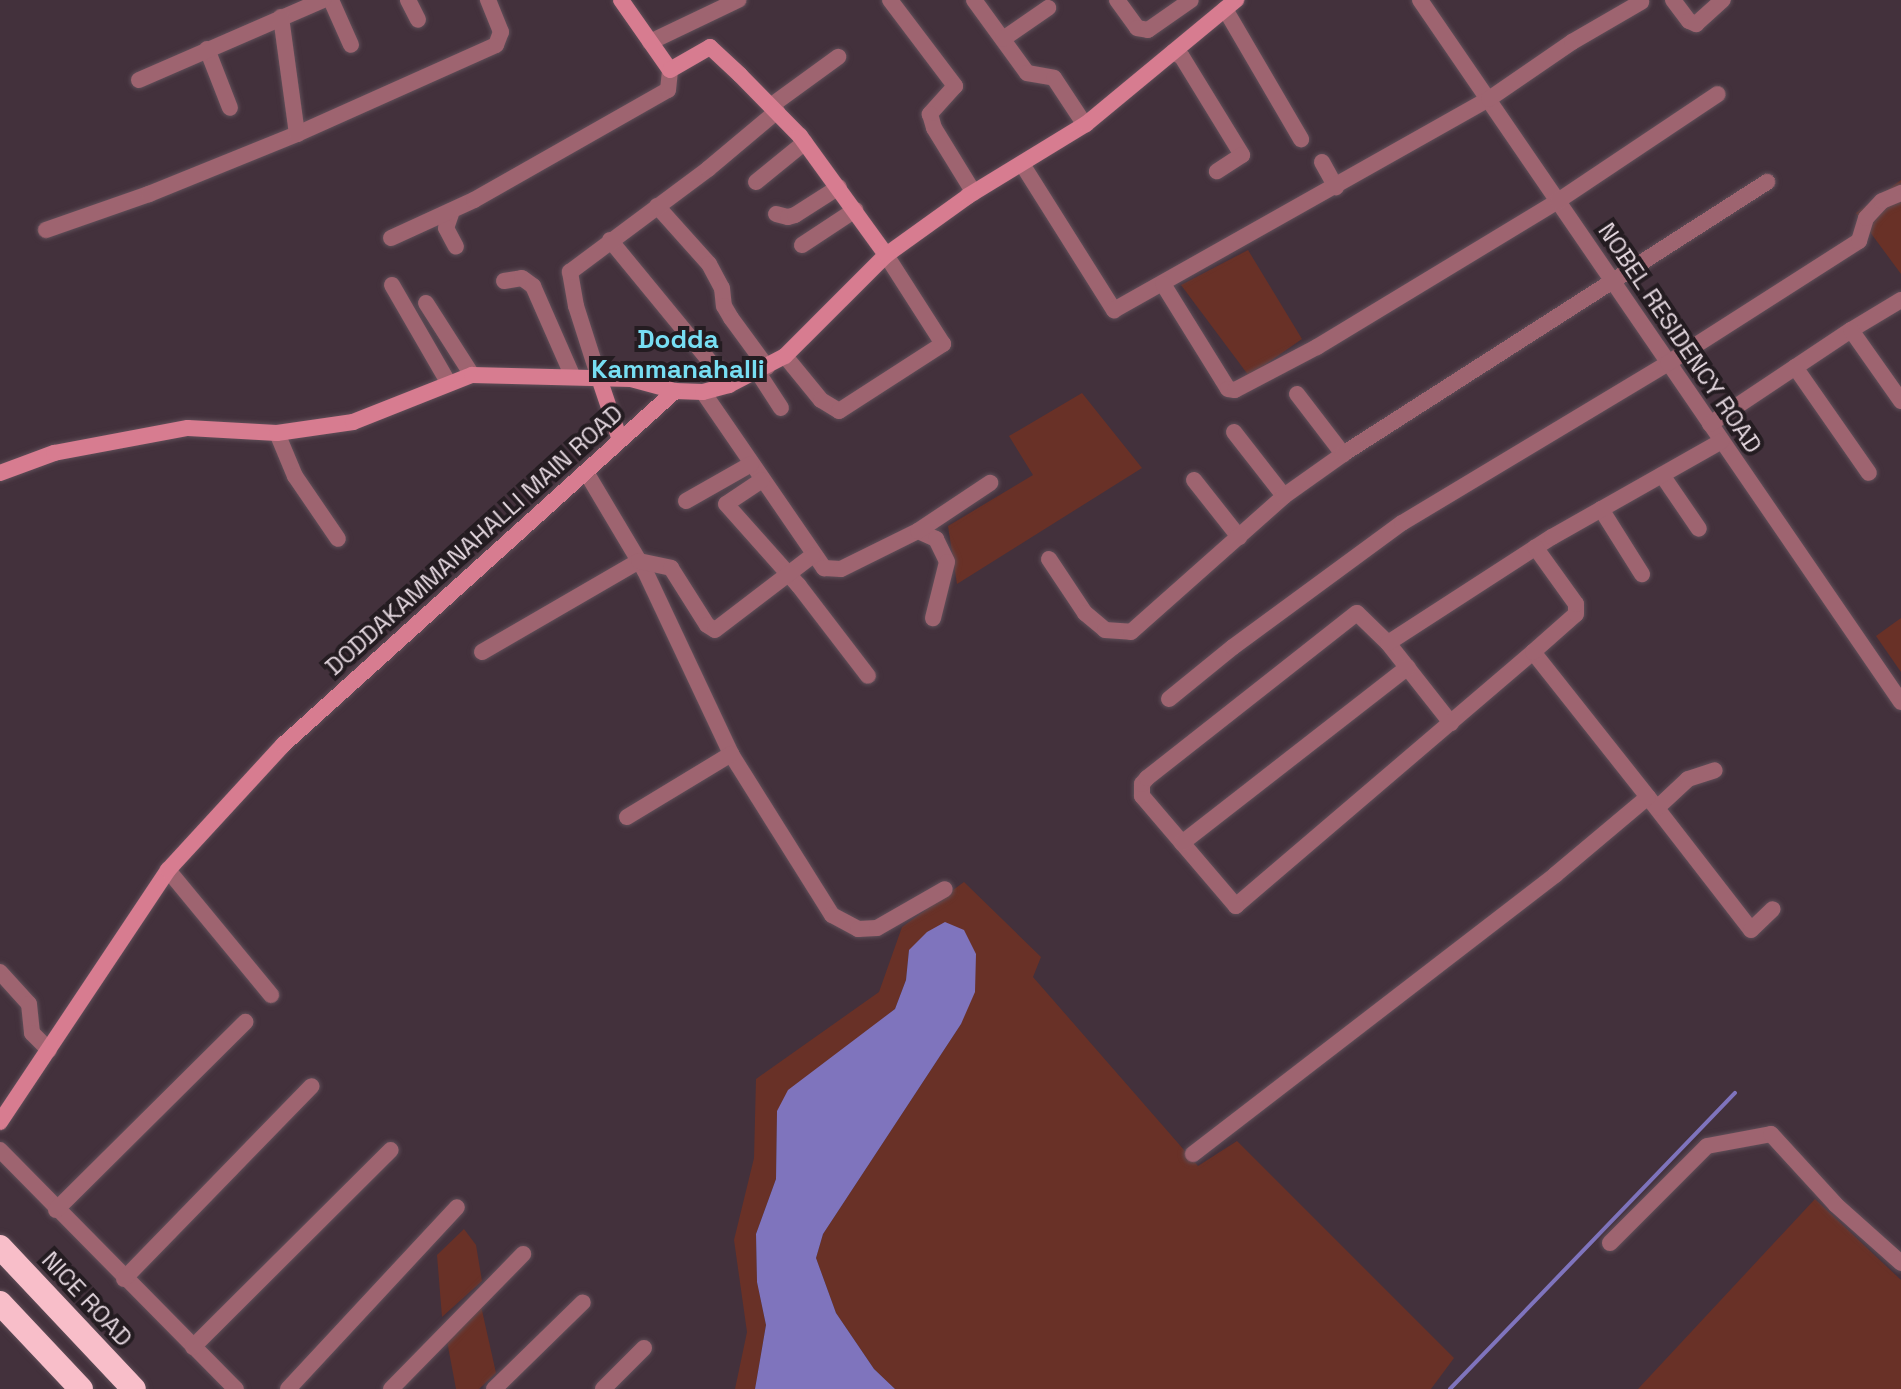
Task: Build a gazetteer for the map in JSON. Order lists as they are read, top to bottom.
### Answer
{
  "streets": {
    "highway": ["NICE ROAD"],
    "street": ["NOBEL RESIDENCY ROAD", "DODDAKAMMANAHALLI MAIN ROAD"]
  },
  "districts": ["Dodda Kammanahalli"]
}
